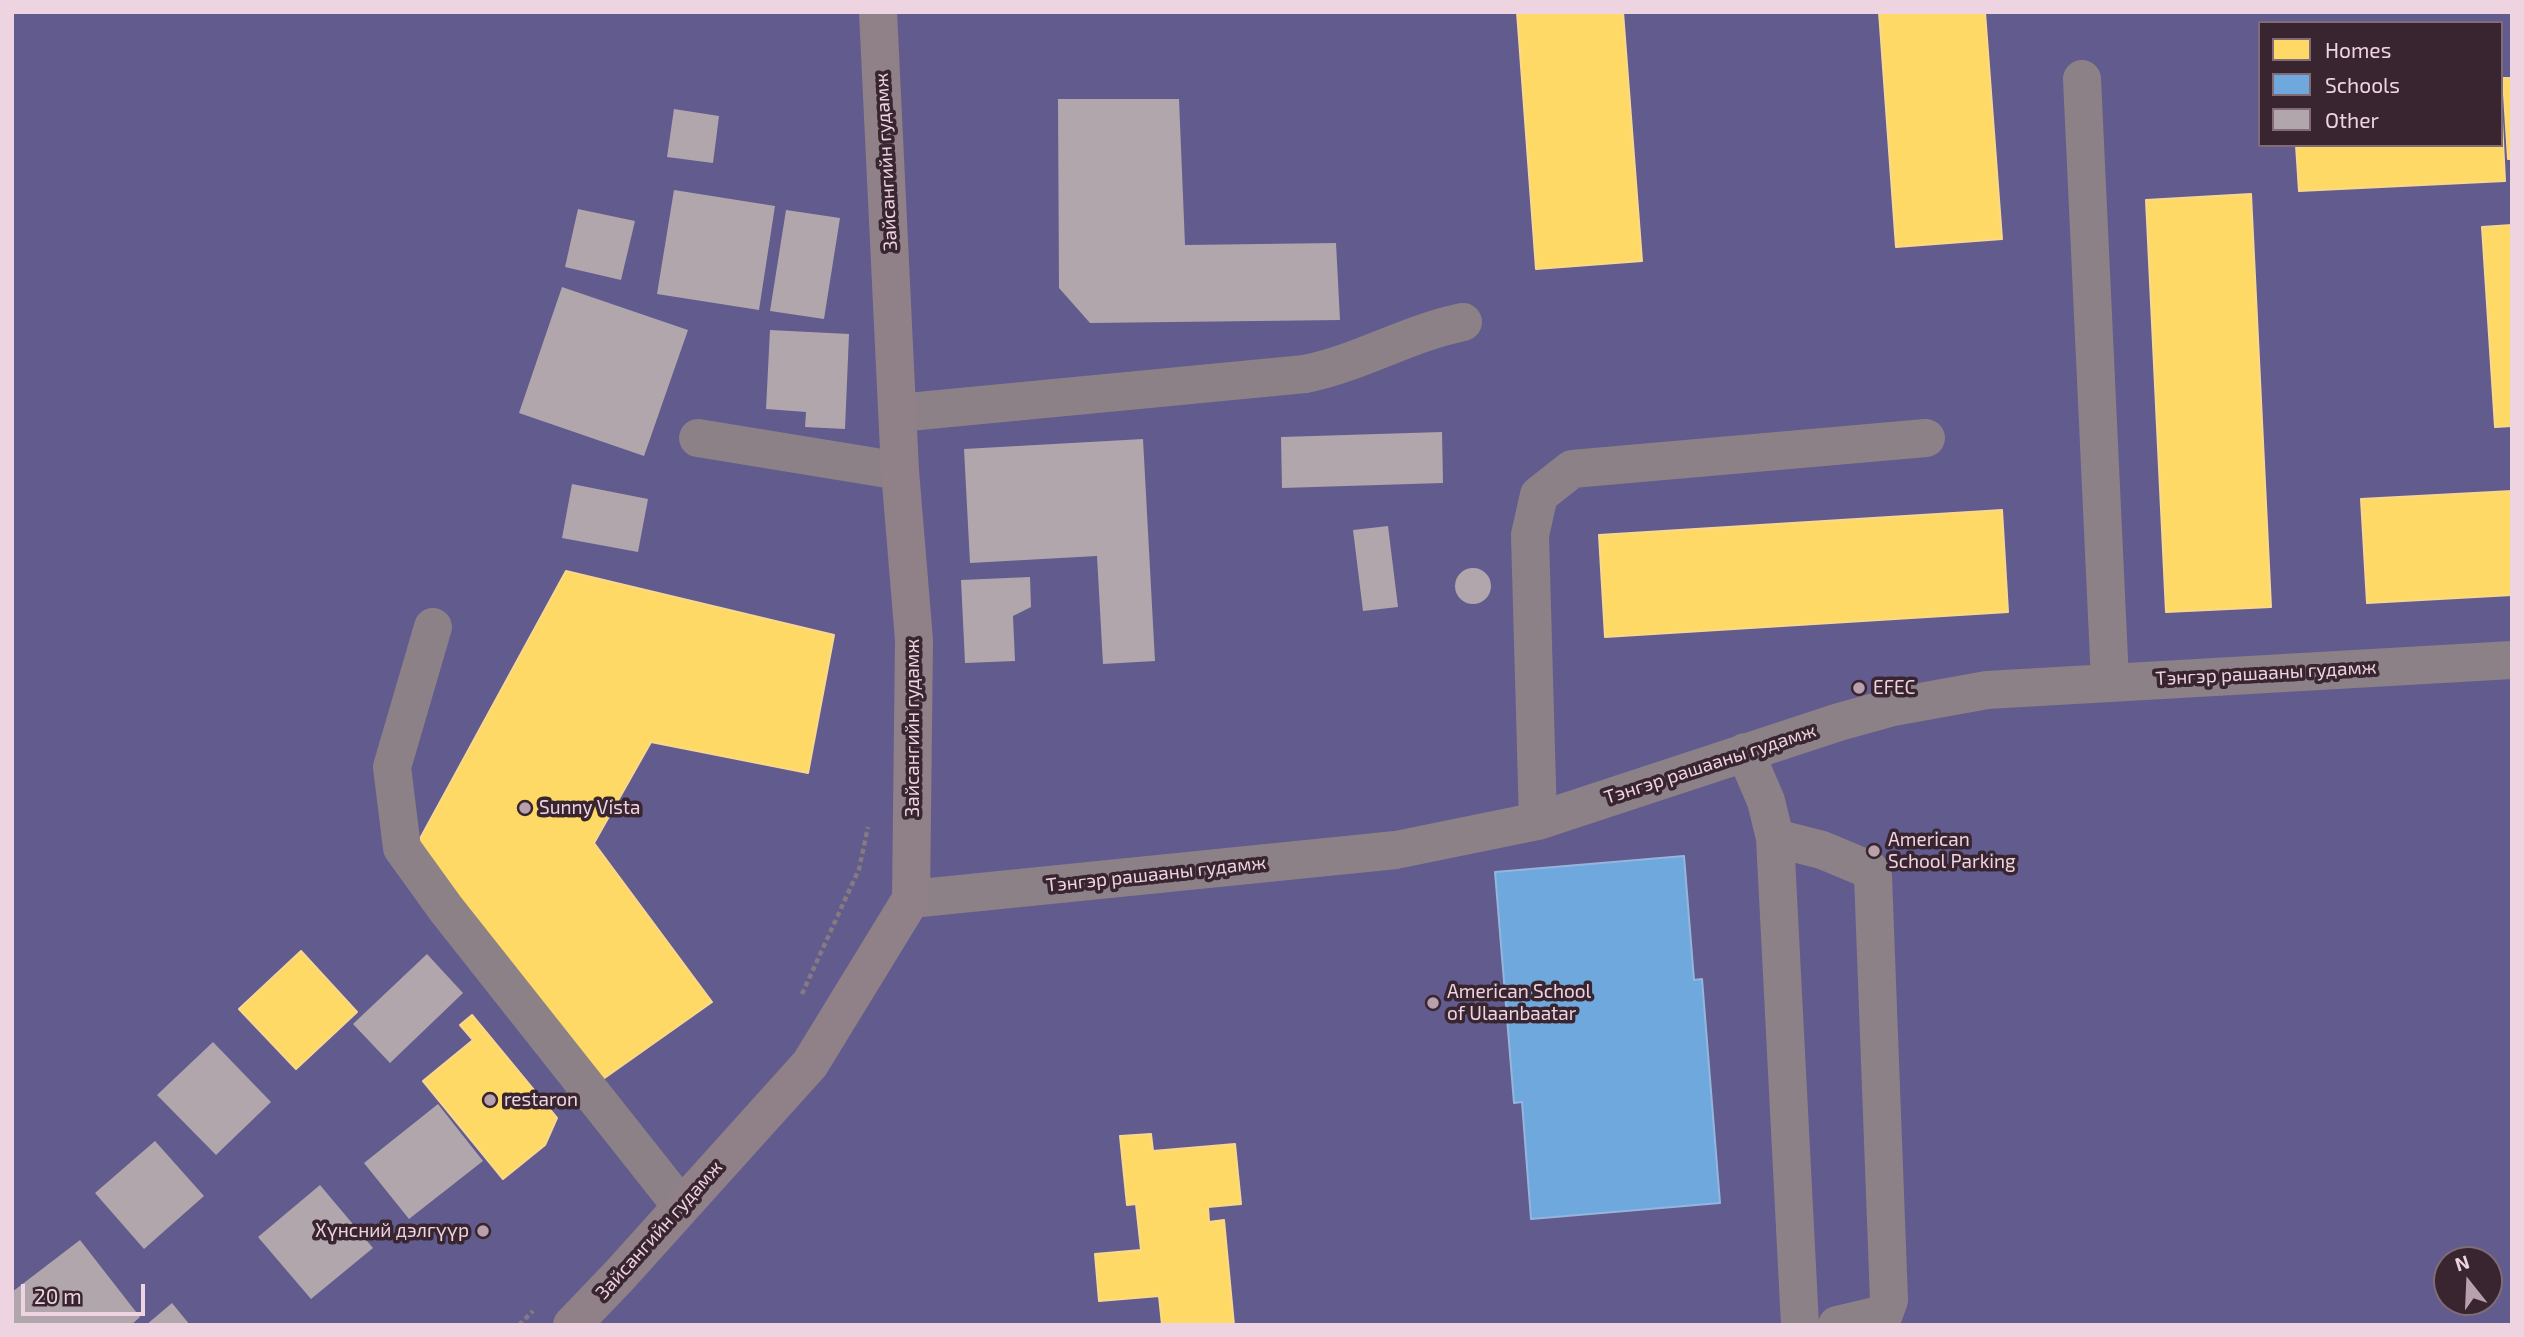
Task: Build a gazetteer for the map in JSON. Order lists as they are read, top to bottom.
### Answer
{
  "streets": {
    "main road": ["Зайсангийн гудамж"],
    "street": ["Тэнгэр рашааны гудамж"]
  },
  "crossings": [
    ["Зайсангийн гудамж", "Тэнгэр рашааны гудамж"]
  ],
  "places": [
    "EFEC",
    "Sunny Vista",
    "American School Parking",
    "American School of Ulaanbaatar",
    "restaron",
    "Хүнсний дэлгүүр"
  ],
  "legend": ["Homes", "Schools", "Other"],
  "scale_bar": "20 m",
  "north": "top"
}
